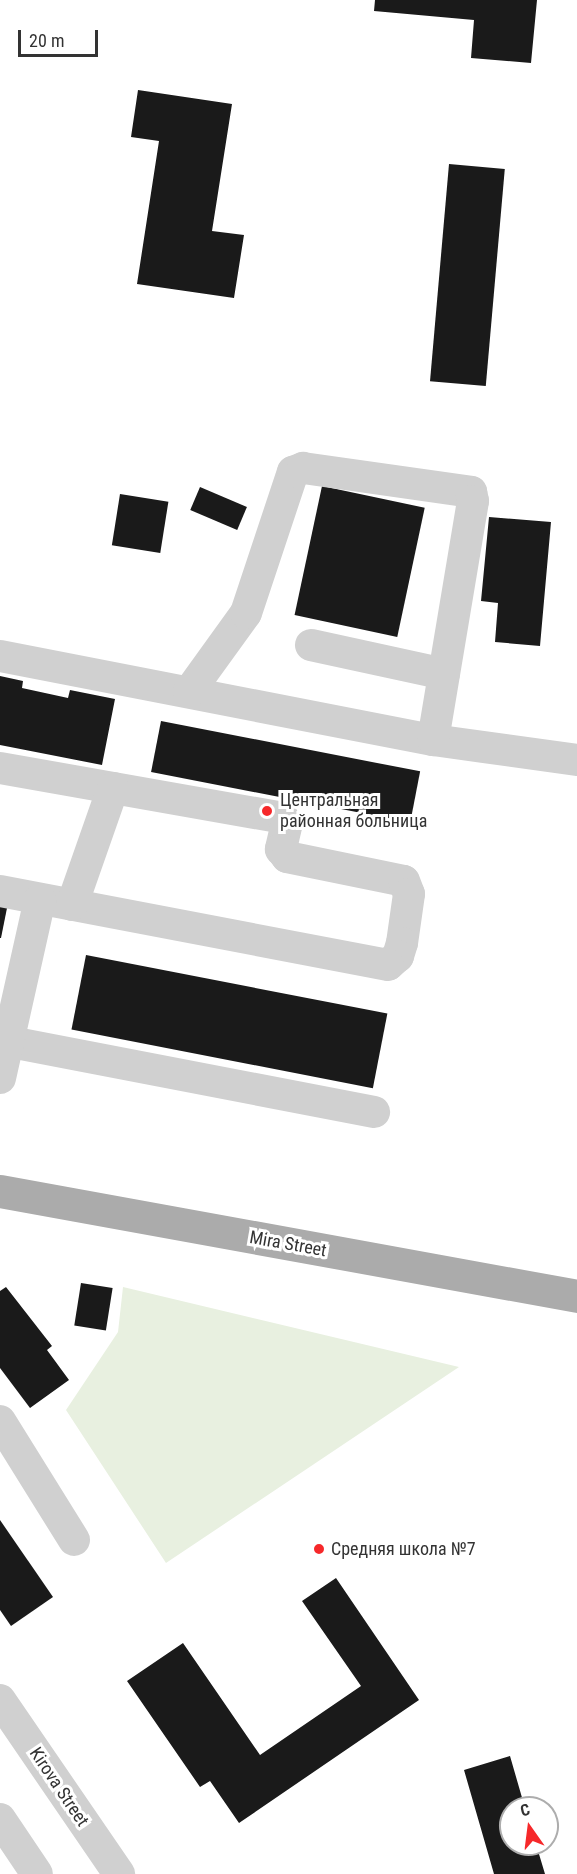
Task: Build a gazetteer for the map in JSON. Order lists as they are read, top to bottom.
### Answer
{
  "streets": {
    "main road": ["Mira Street"],
    "street": ["Kirova Street"]
  },
  "places": ["Центральная районная больница", "Средняя школа №7"],
  "scale_bar": "20 m",
  "north": "top"
}
